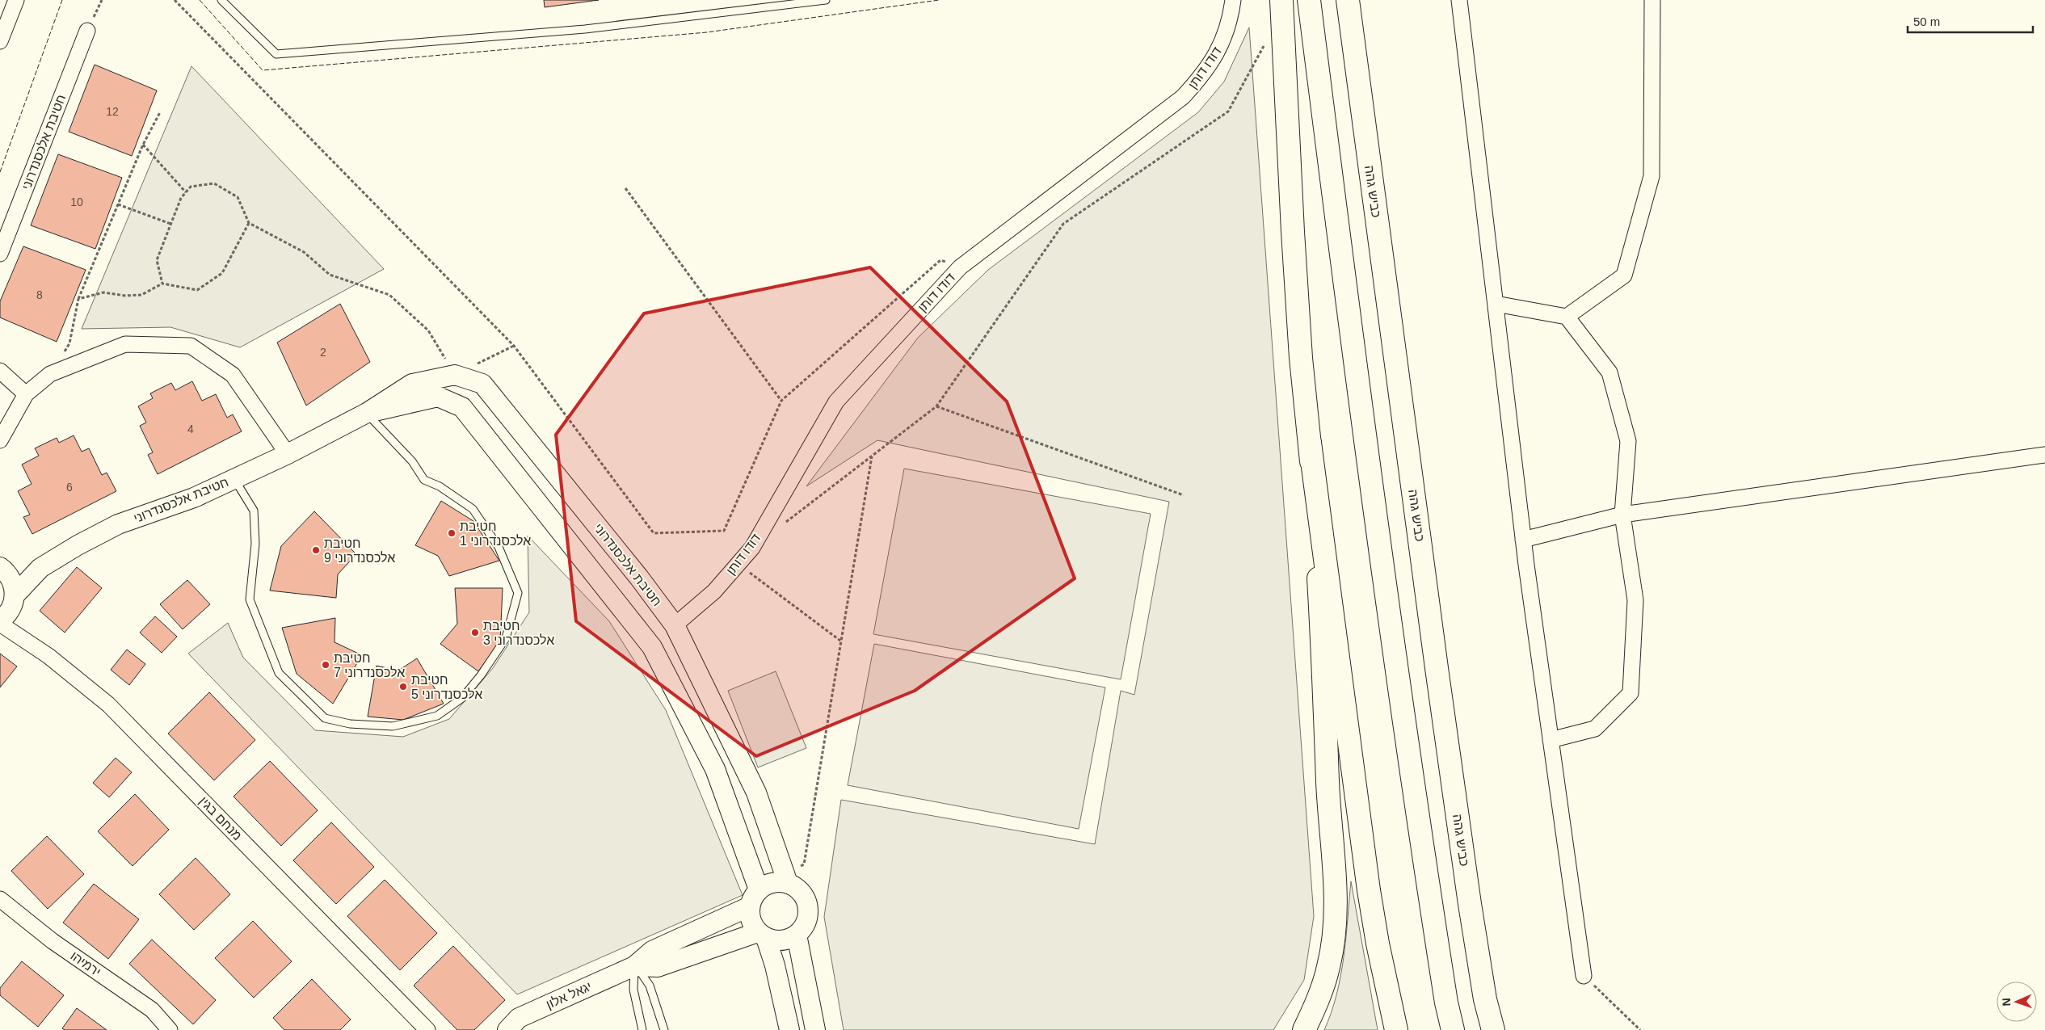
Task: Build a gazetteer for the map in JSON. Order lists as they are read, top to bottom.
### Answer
{
  "streets": {
    "highway": ["כביש גהה"],
    "street": [
      "דודו דותן",
      "חטיבת אלכסנדרוני",
      "מנחם בגין",
      "ירמיהו",
      "יגאל אלון"
    ]
  },
  "crossings": [
    ["דודו דותן", "חטיבת אלכסנדרוני"],
    ["חטיבת אלכסנדרוני", "יגאל אלון"]
  ],
  "places": [
    "חטיבת אלכסנדרוני 1",
    "חטיבת אלכסנדרוני 9",
    "חטיבת אלכסנדרוני 3",
    "חטיבת אלכסנדרוני 7",
    "חטיבת אלכסנדרוני 5"
  ],
  "house_numbers": [
    "12",
    "10",
    "8",
    "2",
    "4",
    "6"
  ],
  "scale_bar": "50 m",
  "north": "left"
}
